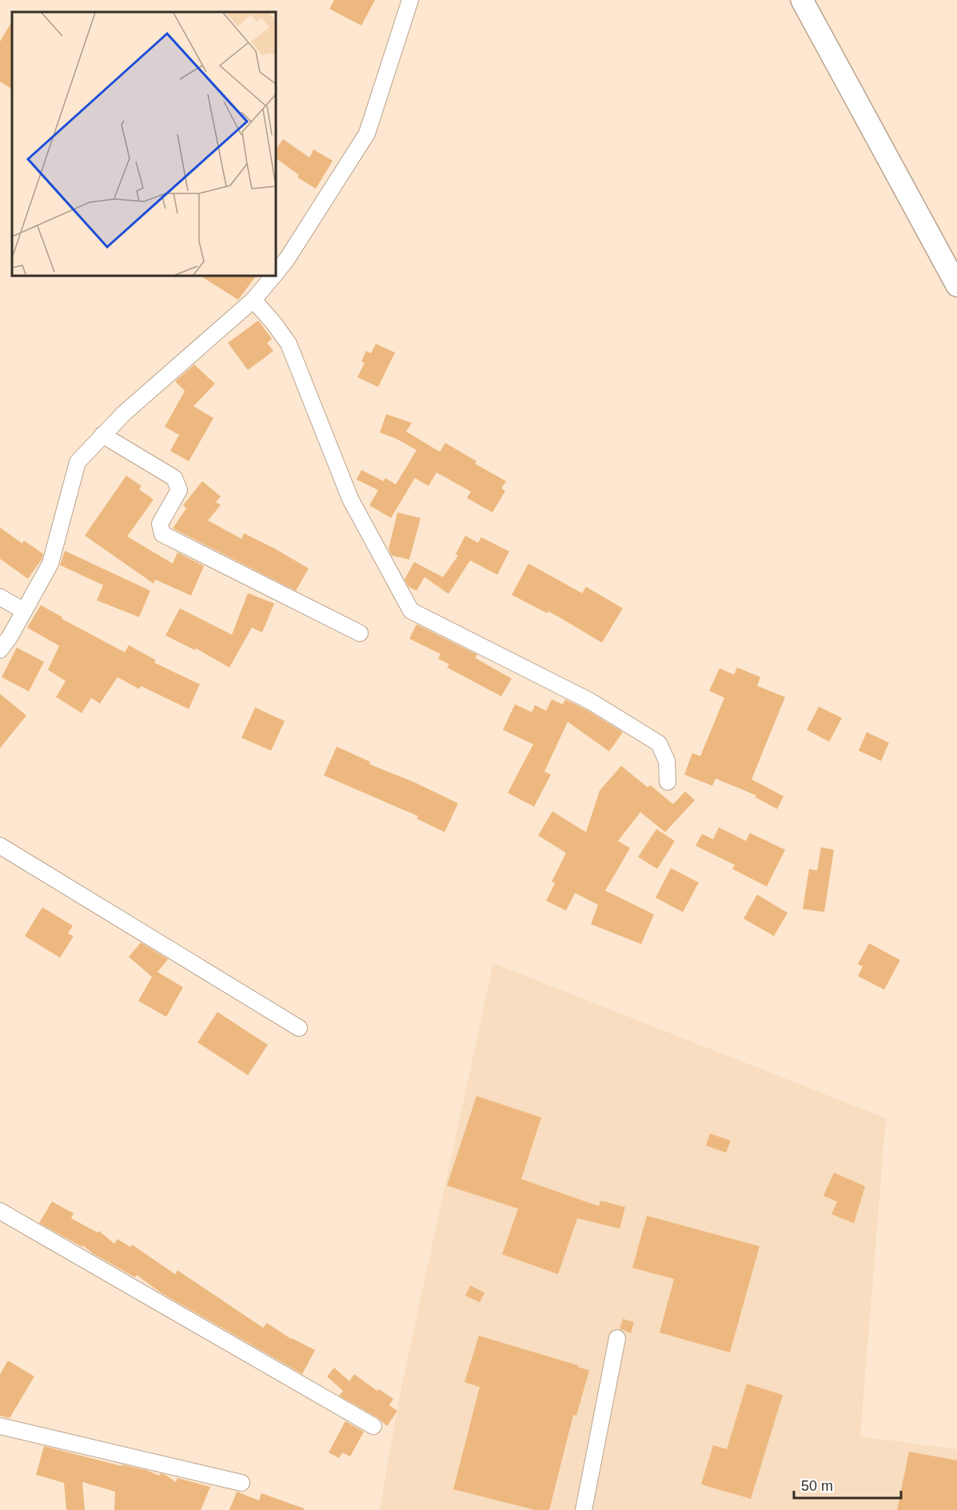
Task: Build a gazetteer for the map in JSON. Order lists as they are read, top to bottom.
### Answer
{
  "scale_bar": "50 m"
}
